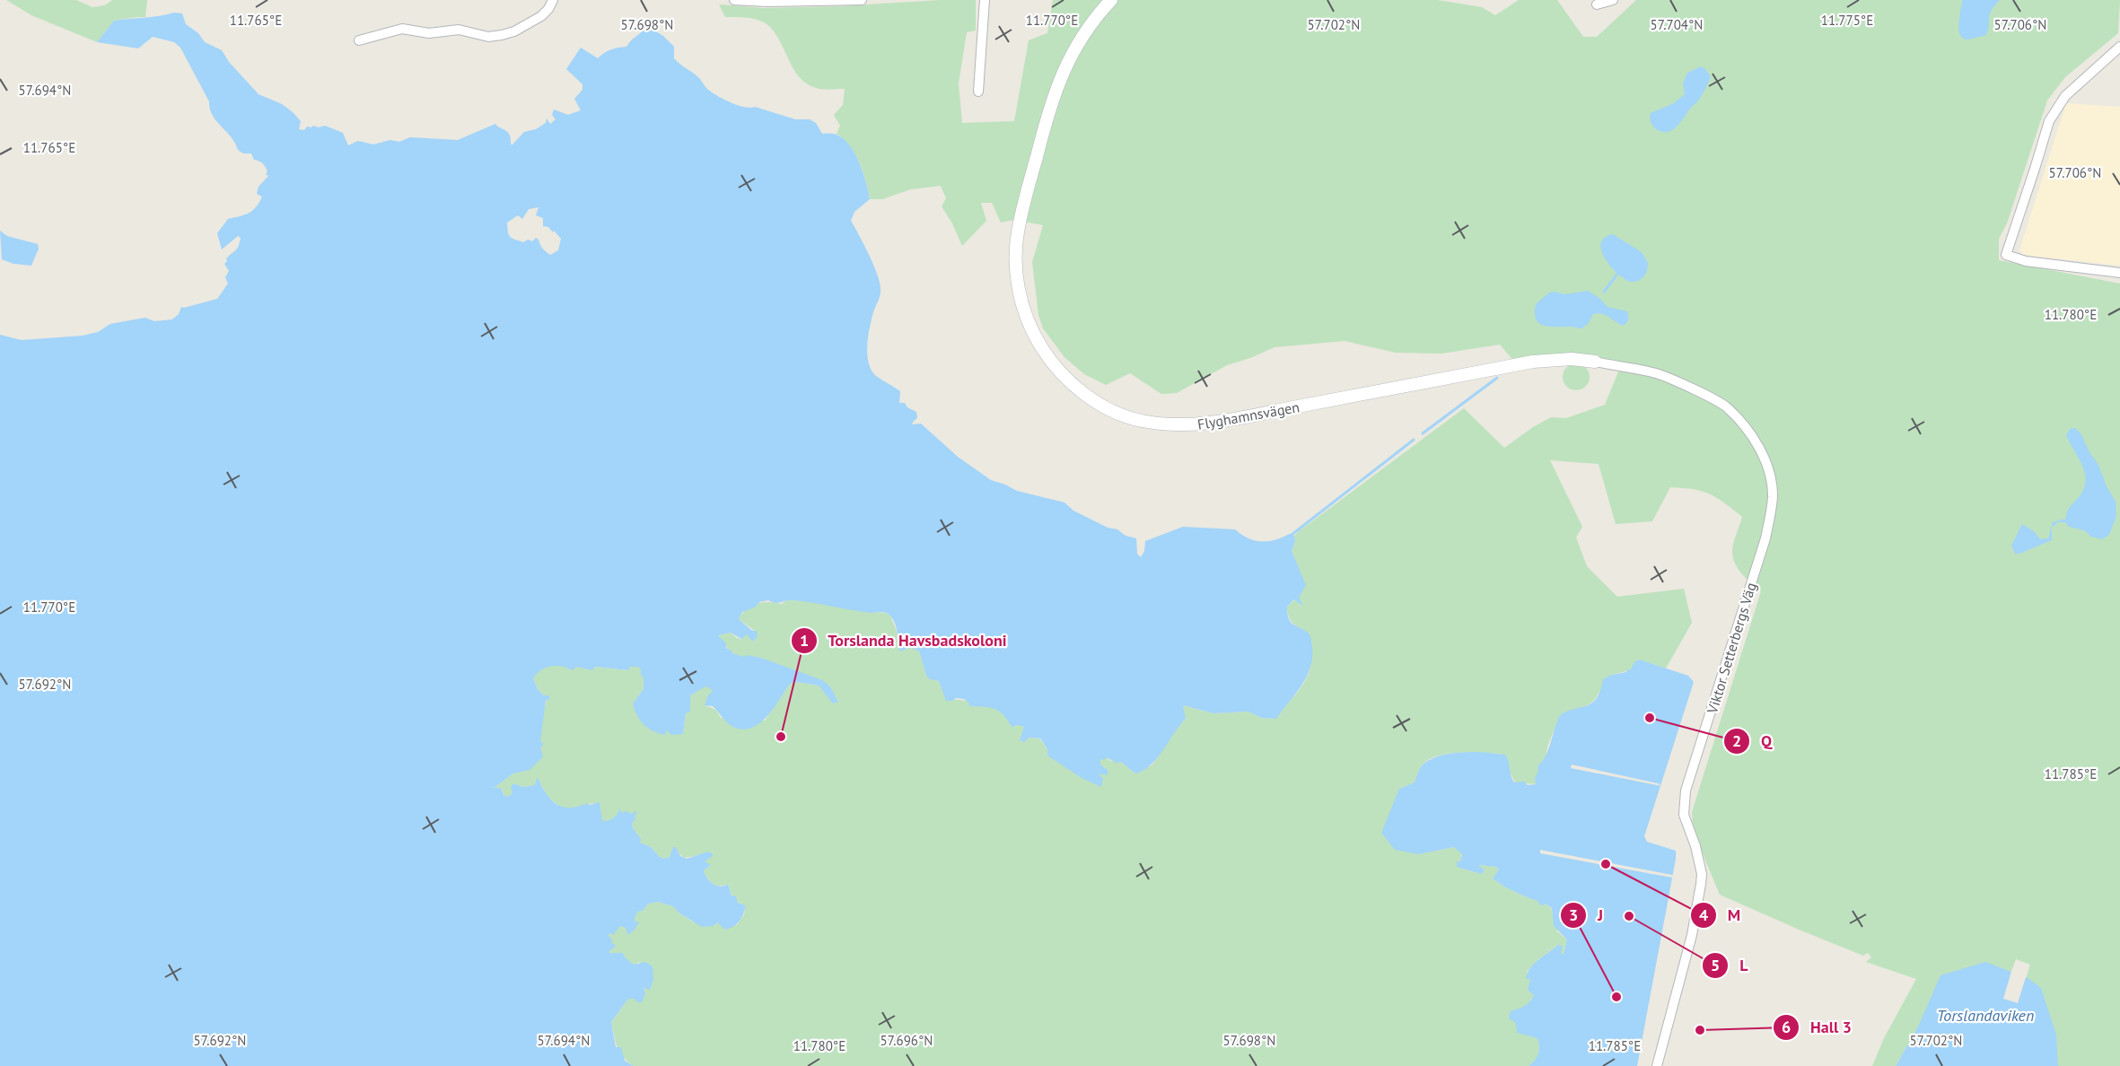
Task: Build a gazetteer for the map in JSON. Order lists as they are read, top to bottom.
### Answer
{
  "streets": {
    "street": ["Flyghamnsvägen", "Viktor Setterbergs Väg"]
  },
  "crossings": [
    ["Flyghamnsvägen", "Viktor Setterbergs Väg"]
  ],
  "water": ["Torslandaviken"],
  "places": [
    "Q",
    "Torslanda Havsbadskoloni",
    "M",
    "L",
    "J",
    "Hall 3"
  ],
  "coordinates": [
    "11.765°E",
    "11.770°E",
    "11.775°E",
    "57.698°N",
    "57.702°N",
    "57.704°N",
    "57.706°N",
    "57.694°N",
    "11.780°E",
    "57.692°N",
    "11.785°E",
    "57.696°N"
  ]
}
